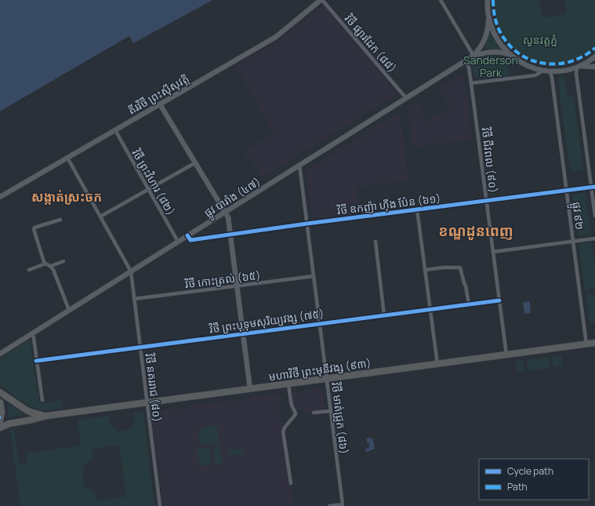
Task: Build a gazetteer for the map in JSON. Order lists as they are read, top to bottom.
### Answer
{
  "streets": {
    "highway": ["មហាវិថី ព្រះមុនីវង្ស (៩៣)"],
    "main road": ["តីរវិថី ព្រះស៊ីសុវត្តិ", "ផ្លូវ បារាំង (៤៧)", "វិថី ឧកញ៉ា ហ៊ីង ប៉ែន (៦១)"],
    "street": [
      "វិថី ផ្សារដែក (៨៨)",
      "វិថី ជីវពល (៩០)",
      "វិថី ព្រះវិហារ (៨២)",
      "ផ្លូវ ៩២",
      "វិថី កោះត្រល់ (៦៥)",
      "វិថី ព្រះបុទុមសុរិយ្យវង្ស (៧៥)",
      "វិថី នគររាជ (៨០)",
      "វិថី មាត់ជ្រូក (៨៦)"
    ]
  },
  "crossings": [
    ["វិថី ផ្សារដែក (៨៨)", "តីរវិថី ព្រះស៊ីសុវត្តិ"],
    ["វិថី ផ្សារដែក (៨៨)", "ផ្លូវ បារាំង (៤៧)"],
    ["តីរវិថី ព្រះស៊ីសុវត្តិ", "វិថី ព្រះវិហារ (៨២)"],
    ["វិថី ជីវពល (៩០)", "ផ្លូវ បារាំង (៤៧)"],
    ["វិថី ជីវពល (៩០)", "វិថី ឧកញ៉ា ហ៊ីង ប៉ែន (៦១)"],
    ["វិថី ជីវពល (៩០)", "វិថី ព្រះបុទុមសុរិយ្យវង្ស (៧៥)"],
    ["វិថី ជីវពល (៩០)", "មហាវិថី ព្រះមុនីវង្ស (៩៣)"],
    ["វិថី ព្រះវិហារ (៨២)", "ផ្លូវ បារាំង (៤៧)"],
    ["ផ្លូវ បារាំង (៤៧)", "វិថី ឧកញ៉ា ហ៊ីង ប៉ែន (៦១)"],
    ["ផ្លូវ បារាំង (៤៧)", "វិថី នគររាជ (៨០)"],
    ["ផ្លូវ បារាំង (៤៧)", "វិថី មាត់ជ្រូក (៨៦)"],
    ["វិថី ឧកញ៉ា ហ៊ីង ប៉ែន (៦១)", "ផ្លូវ ៩២"],
    ["វិថី ឧកញ៉ា ហ៊ីង ប៉ែន (៦១)", "វិថី មាត់ជ្រូក (៨៦)"],
    ["ផ្លូវ ៩២", "មហាវិថី ព្រះមុនីវង្ស (៩៣)"],
    ["វិថី កោះត្រល់ (៦៥)", "វិថី នគររាជ (៨០)"],
    ["វិថី កោះត្រល់ (៦៥)", "វិថី មាត់ជ្រូក (៨៦)"],
    ["វិថី ព្រះបុទុមសុរិយ្យវង្ស (៧៥)", "វិថី នគររាជ (៨០)"],
    ["វិថី ព្រះបុទុមសុរិយ្យវង្ស (៧៥)", "វិថី មាត់ជ្រូក (៨៦)"],
    ["មហាវិថី ព្រះមុនីវង្ស (៩៣)", "វិថី នគររាជ (៨០)"],
    ["មហាវិថី ព្រះមុនីវង្ស (៩៣)", "វិថី មាត់ជ្រូក (៨៦)"]
  ],
  "districts": ["សង្កាត់ស្រះចក", "ខណ្ឌដូនពេញ"],
  "parks": ["សួនវត្ដភ្នំ", "Sanderson Park"],
  "legend": ["Cycle path", "Path"]
}
